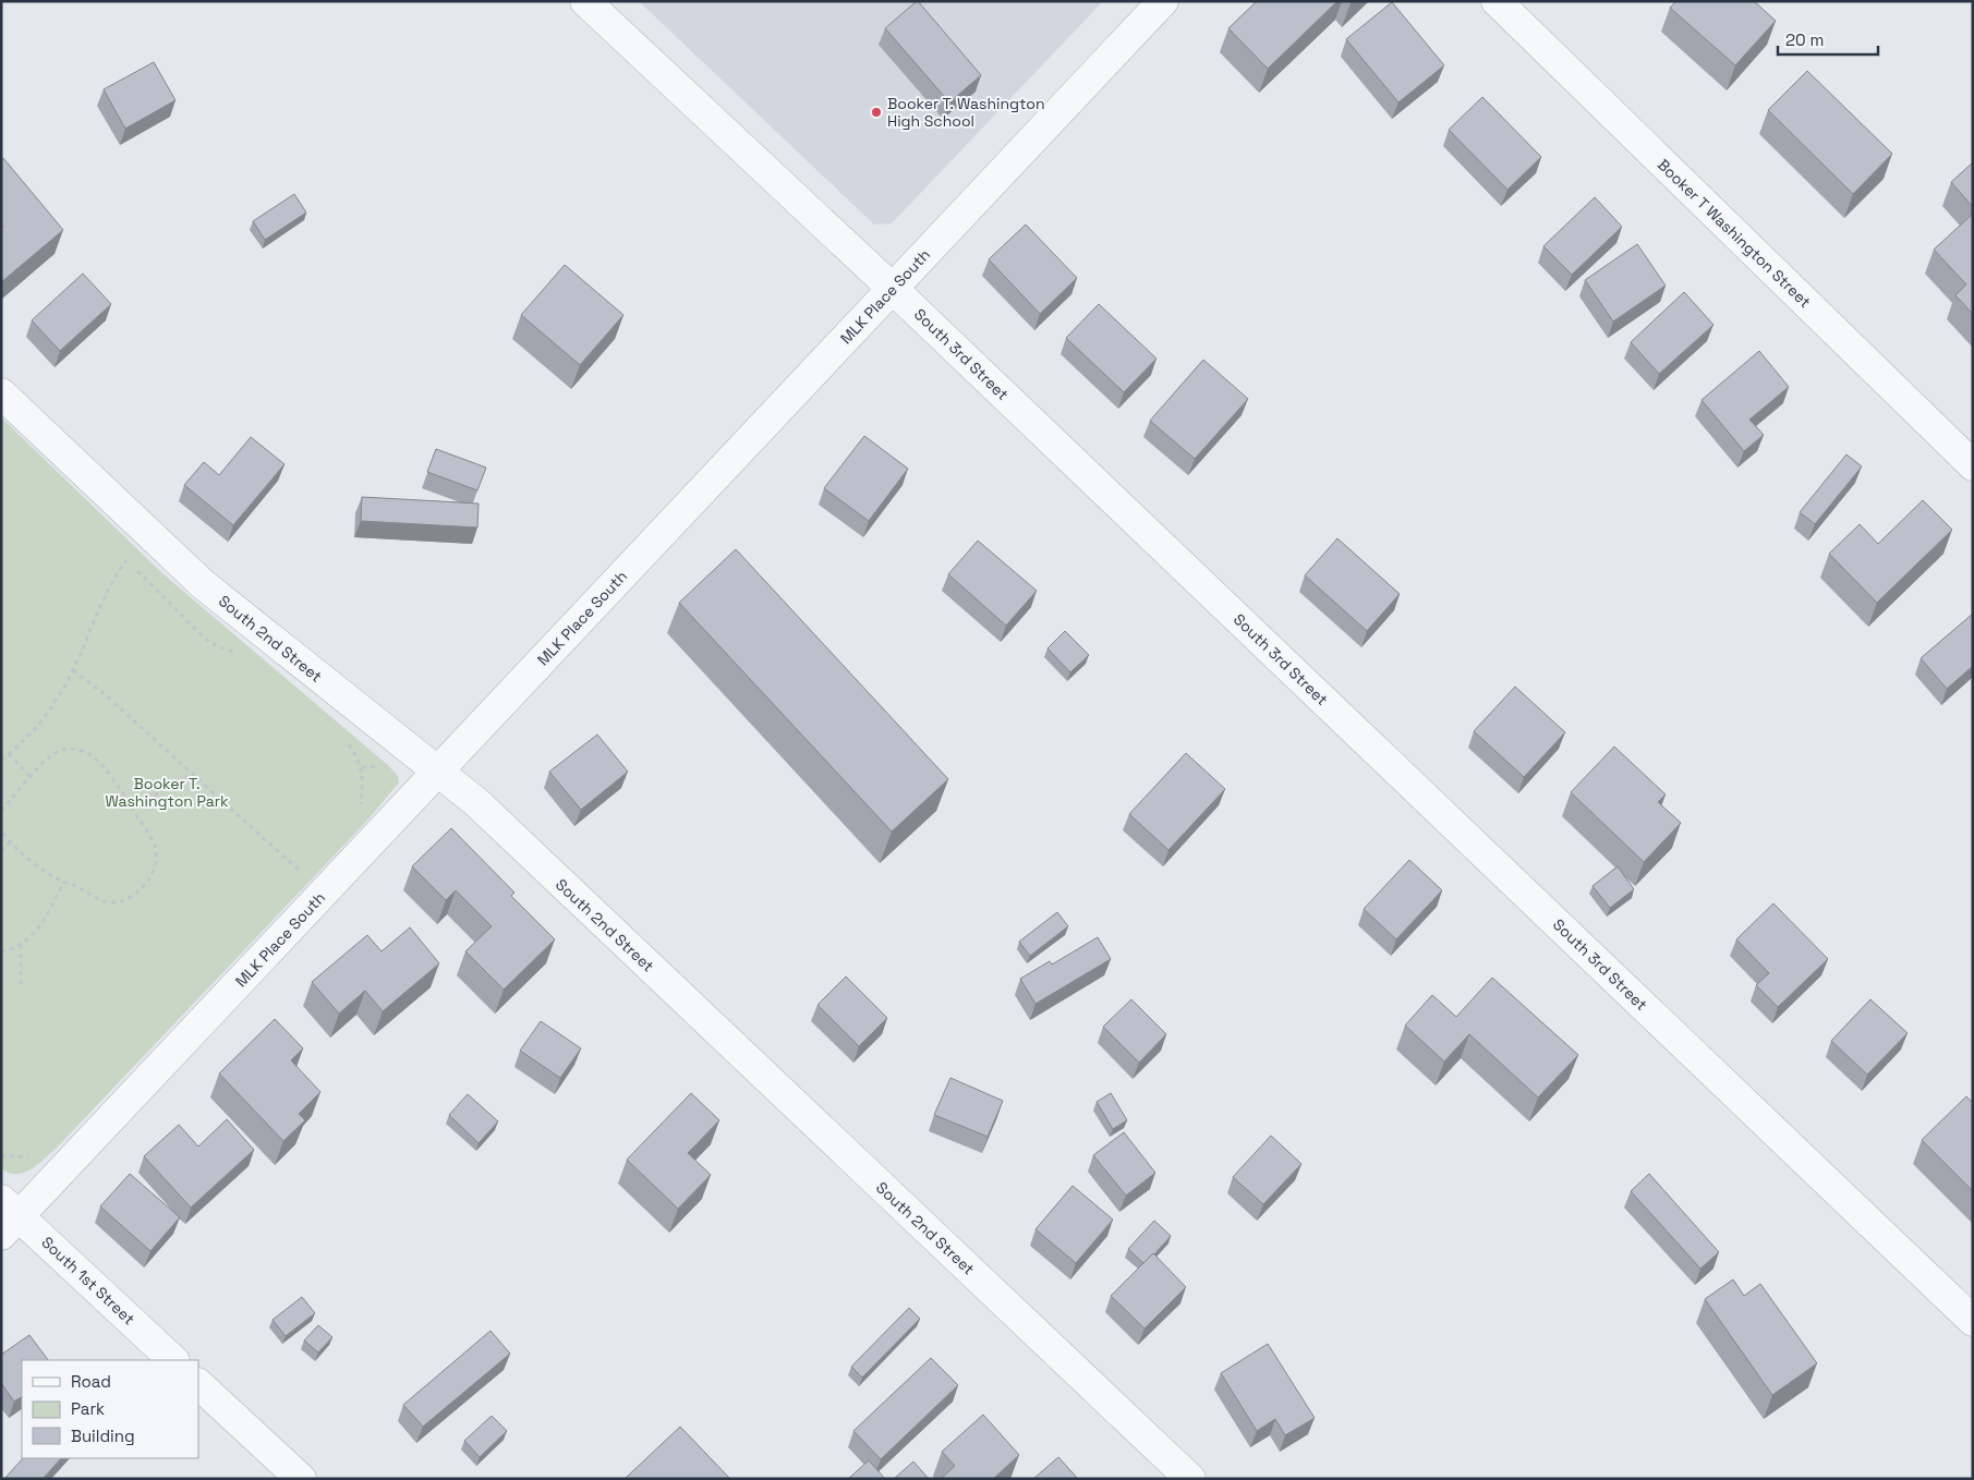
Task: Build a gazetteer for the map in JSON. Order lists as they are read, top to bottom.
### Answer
{
  "streets": {
    "street": [
      "Booker T Washington Street",
      "MLK Place South",
      "South 3rd Street",
      "South 2nd Street",
      "South 1st Street"
    ]
  },
  "crossings": [
    ["MLK Place South", "South 3rd Street"],
    ["MLK Place South", "South 2nd Street"],
    ["MLK Place South", "South 1st Street"]
  ],
  "parks": ["Booker T. Washington Park"],
  "places": ["Booker T. Washington High School"],
  "legend": ["Road", "Park", "Building"],
  "scale_bar": "20 m"
}
